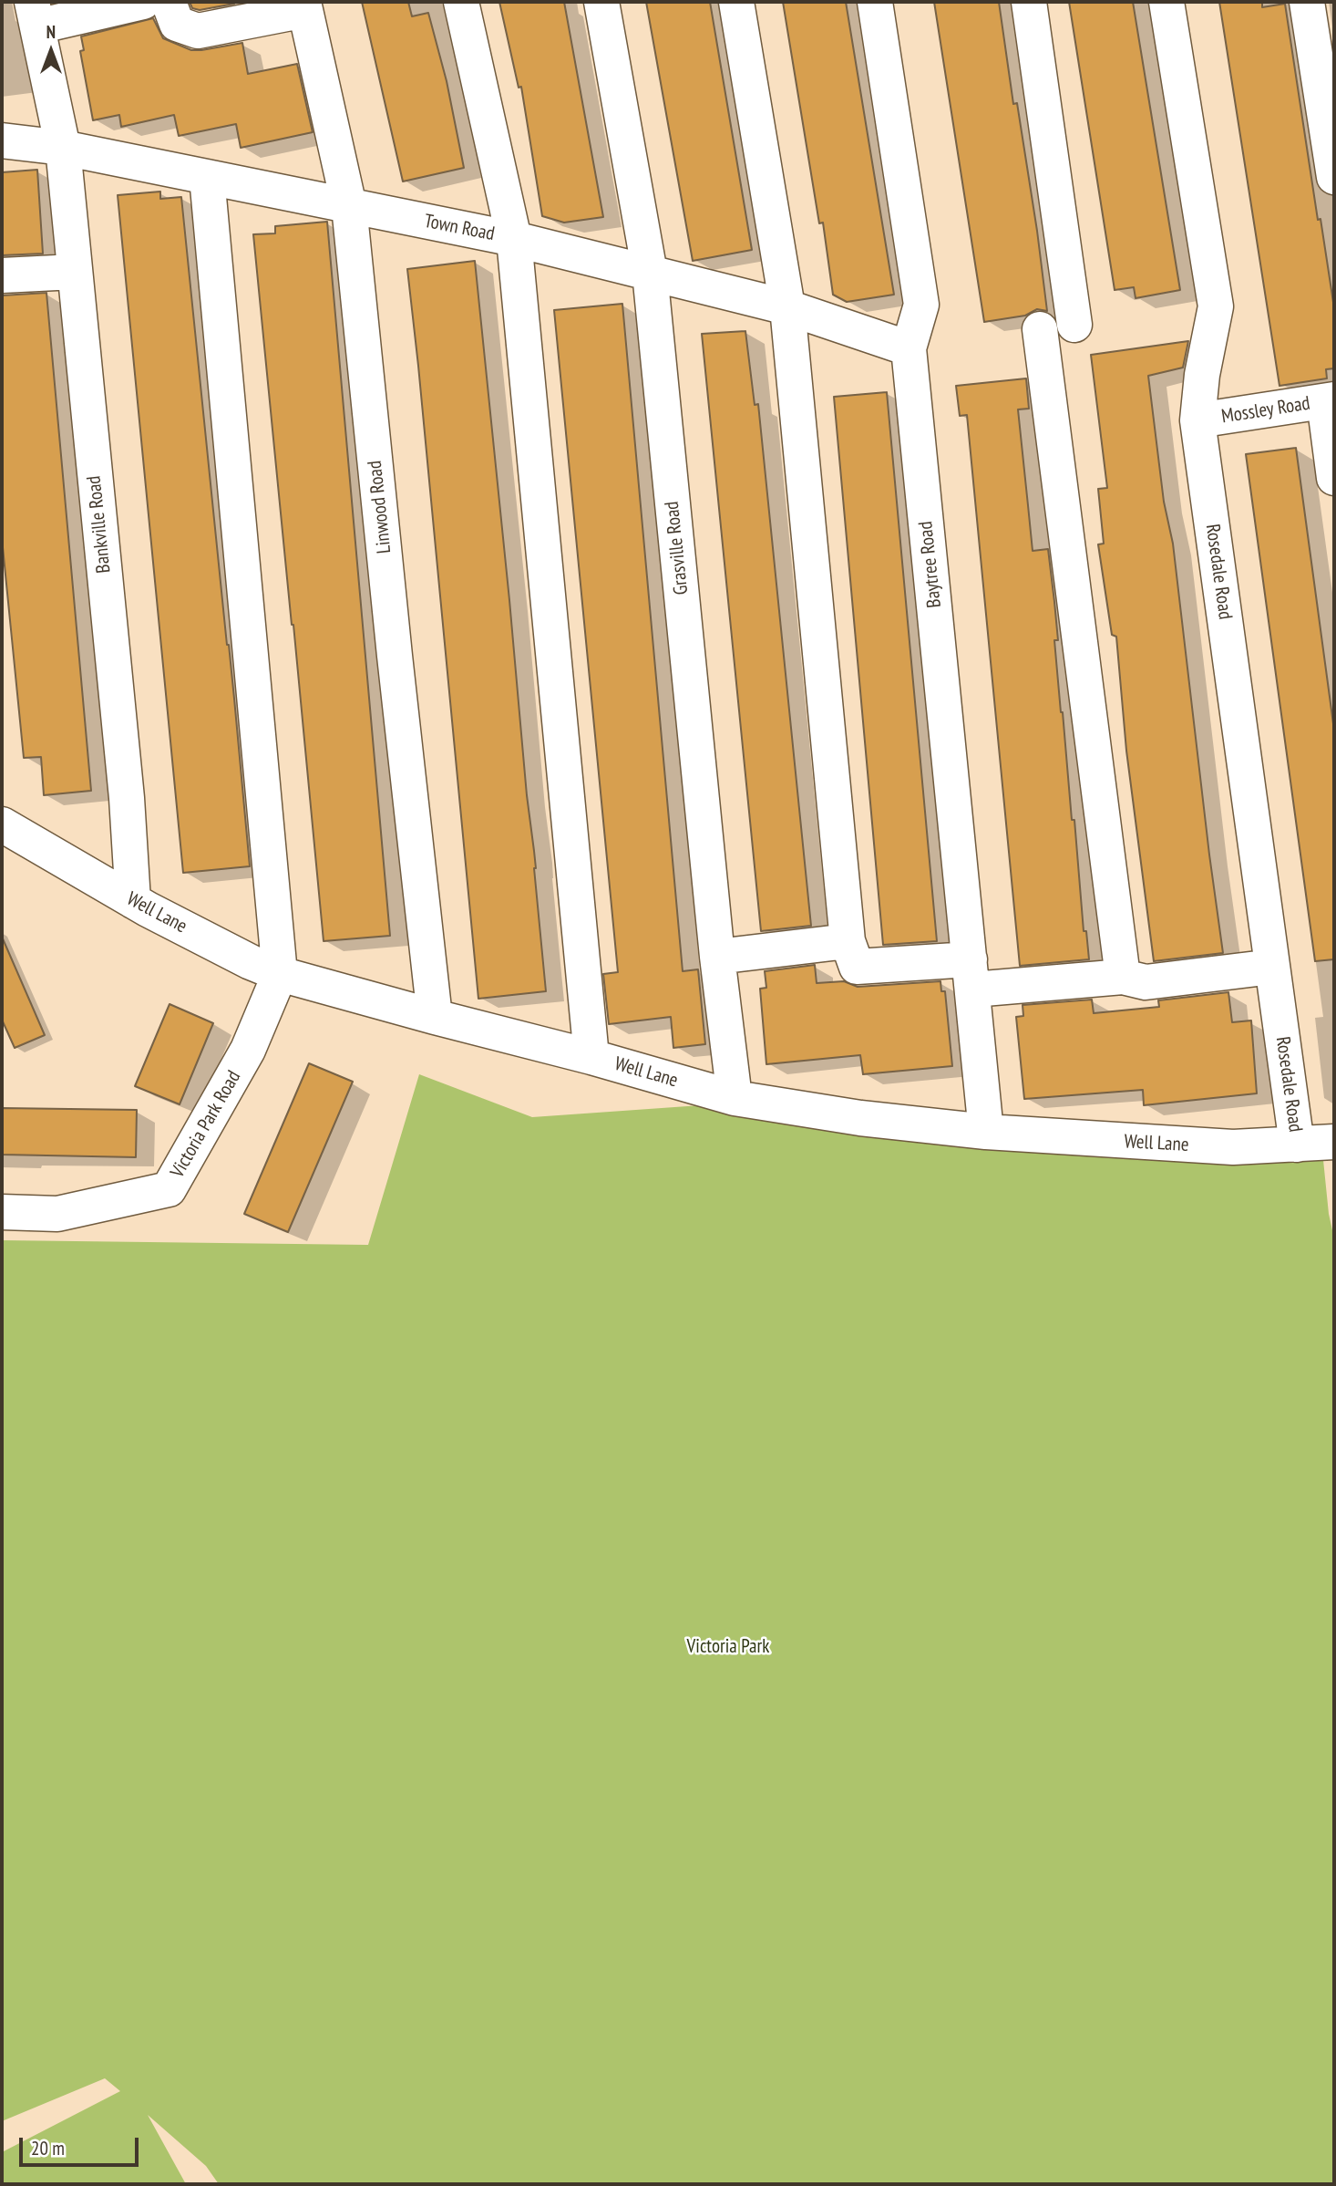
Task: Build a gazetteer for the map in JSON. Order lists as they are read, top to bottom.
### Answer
{
  "streets": {
    "street": [
      "Town Road",
      "Mossley Road",
      "Linwood Road",
      "Bankville Road",
      "Grasville Road",
      "Baytree Road",
      "Rosedale Road",
      "Well Lane",
      "Victoria Park Road"
    ]
  },
  "crossings": [
    ["Town Road", "Linwood Road"],
    ["Town Road", "Bankville Road"],
    ["Town Road", "Grasville Road"],
    ["Town Road", "Baytree Road"],
    ["Mossley Road", "Rosedale Road"],
    ["Linwood Road", "Well Lane"],
    ["Bankville Road", "Well Lane"],
    ["Grasville Road", "Well Lane"],
    ["Baytree Road", "Well Lane"],
    ["Rosedale Road", "Well Lane"],
    ["Well Lane", "Victoria Park Road"]
  ],
  "parks": ["Victoria Park"],
  "scale_bar": "20 m",
  "north": "top"
}
